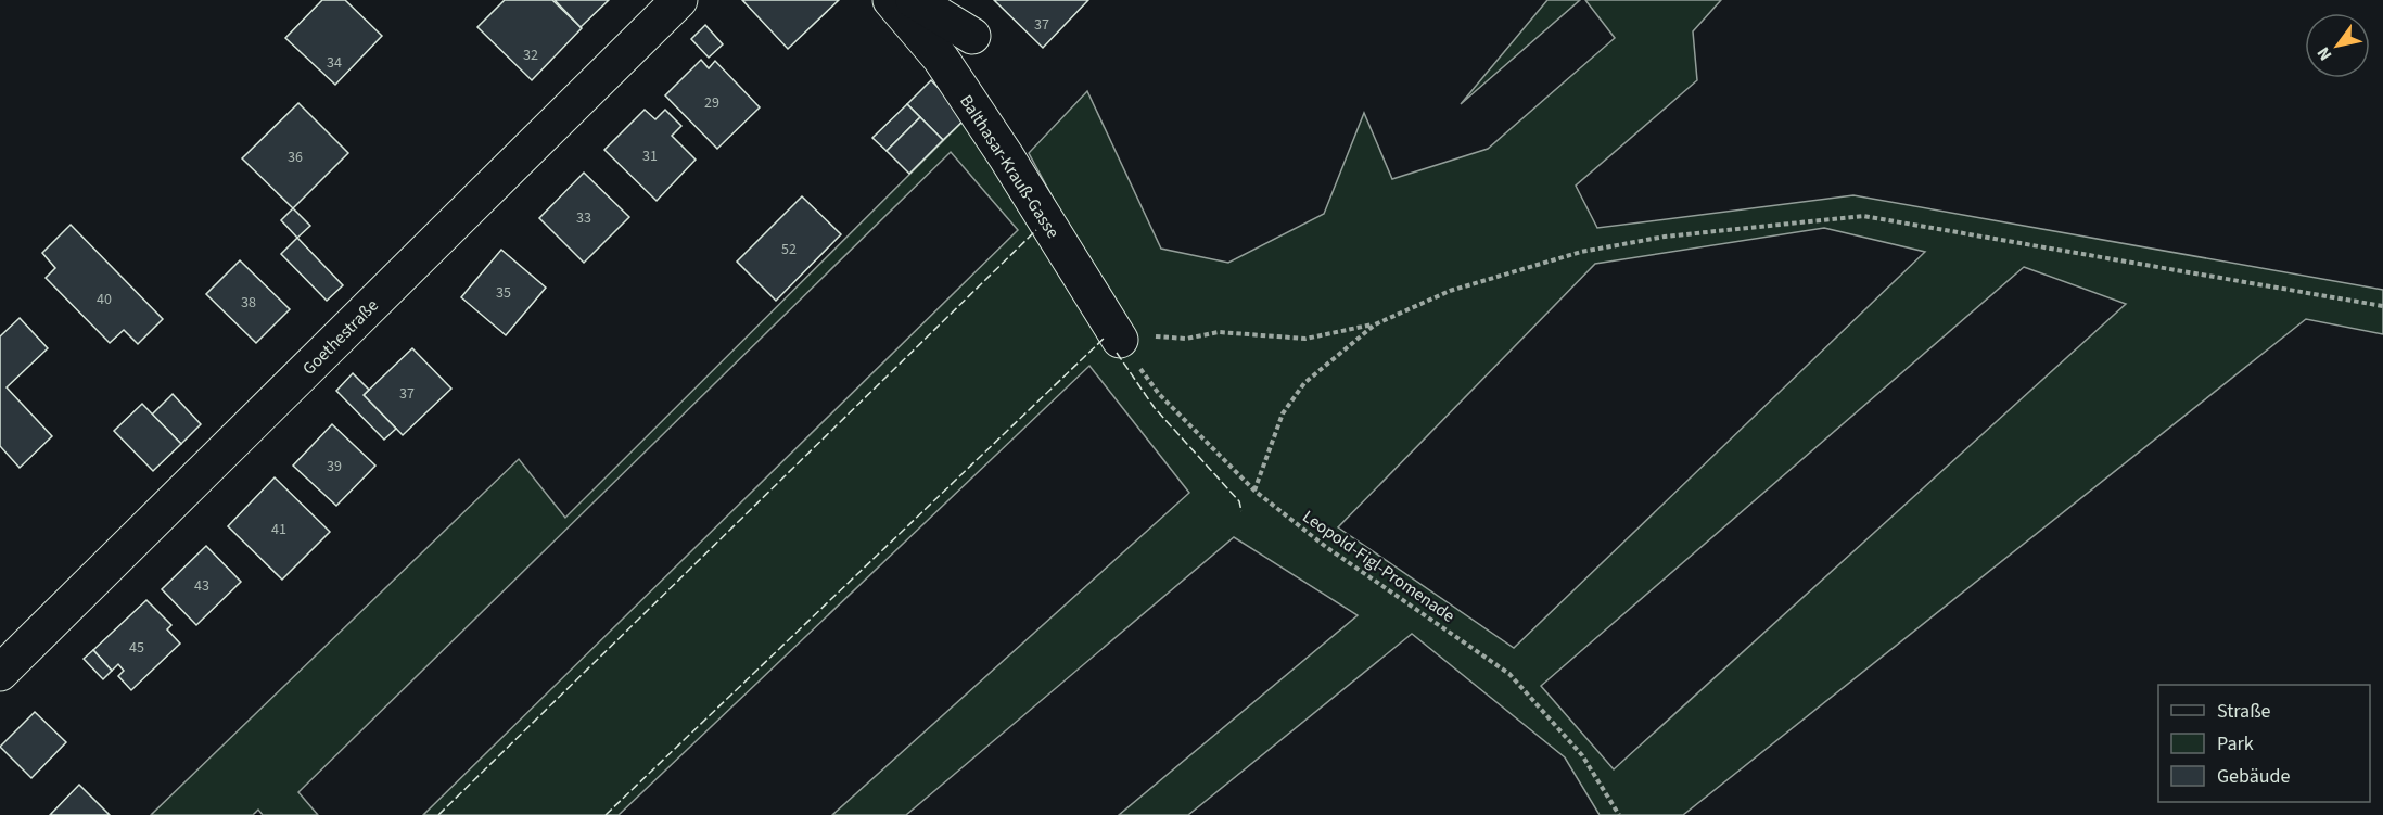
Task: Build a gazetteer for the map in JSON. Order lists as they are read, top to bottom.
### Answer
{
  "streets": {
    "street": ["Balthasar-Krauß-Gasse", "Goethestraße"],
    "path": ["Leopold-Figl-Promenade"]
  },
  "crossings": [
    ["Balthasar-Krauß-Gasse", "Leopold-Figl-Promenade"]
  ],
  "house_numbers": [
    "37",
    "32",
    "34",
    "29",
    "31",
    "36",
    "33",
    "52",
    "35",
    "40",
    "38",
    "37",
    "39",
    "41",
    "43",
    "45"
  ],
  "legend": ["Straße", "Park", "Gebäude"],
  "north": "bottom left"
}
